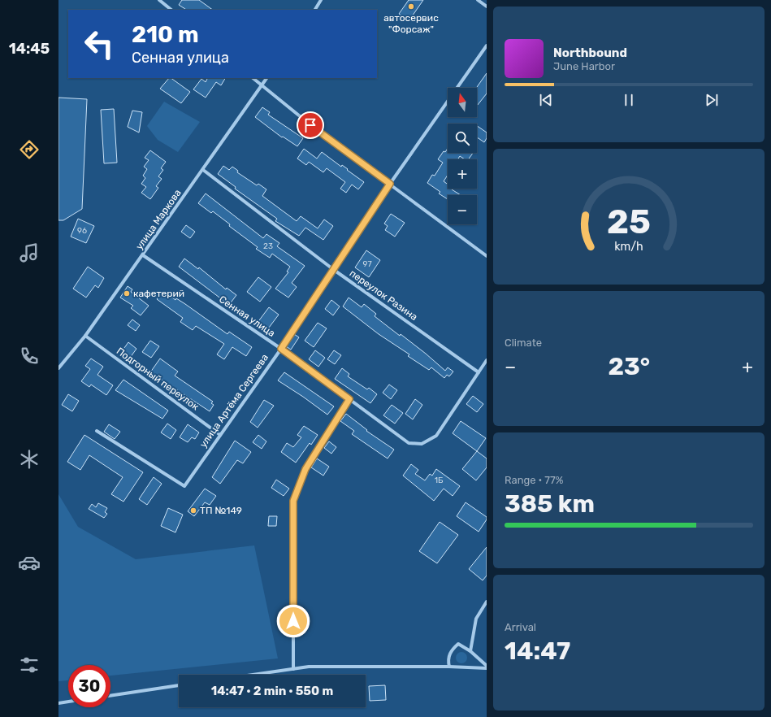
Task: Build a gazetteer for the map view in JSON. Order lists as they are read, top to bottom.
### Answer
{
  "streets": {
    "street": [
      "улица Маркова",
      "переулок Разина",
      "Сенная улица",
      "Подгорный переулок",
      "улица Артёма Сергеева"
    ]
  },
  "crossings": [
    ["улица Маркова", "переулок Разина"],
    ["улица Маркова", "Сенная улица"],
    ["улица Маркова", "Подгорный переулок"],
    ["переулок Разина", "Сенная улица"],
    ["переулок Разина", "улица Артёма Сергеева"],
    ["Сенная улица", "улица Артёма Сергеева"],
    ["Подгорный переулок", "улица Артёма Сергеева"]
  ],
  "places": ["автосервис \"Форсаж\"", "кафетерий", "ТП №149"],
  "house_numbers": [
    "96",
    "23",
    "97",
    "1Б"
  ],
  "north": "top",
  "page": {
    "tabs": "14:45",
    "turn": ["210 m", "Сенная улица"],
    "song": ["Northbound", "June Harbor"],
    "map_buttons": ["+", "−"],
    "tile": [
      "Climate",
      ["Range · 77%", "385 km"],
      ["Arrival", "14:47"]
    ],
    "heat": ["−", "23°", "+"],
    "limit": "30",
    "trip": "14:47 · 2 min · 550 m",
    "gauge": ["25", "km/h"]
  }
}
